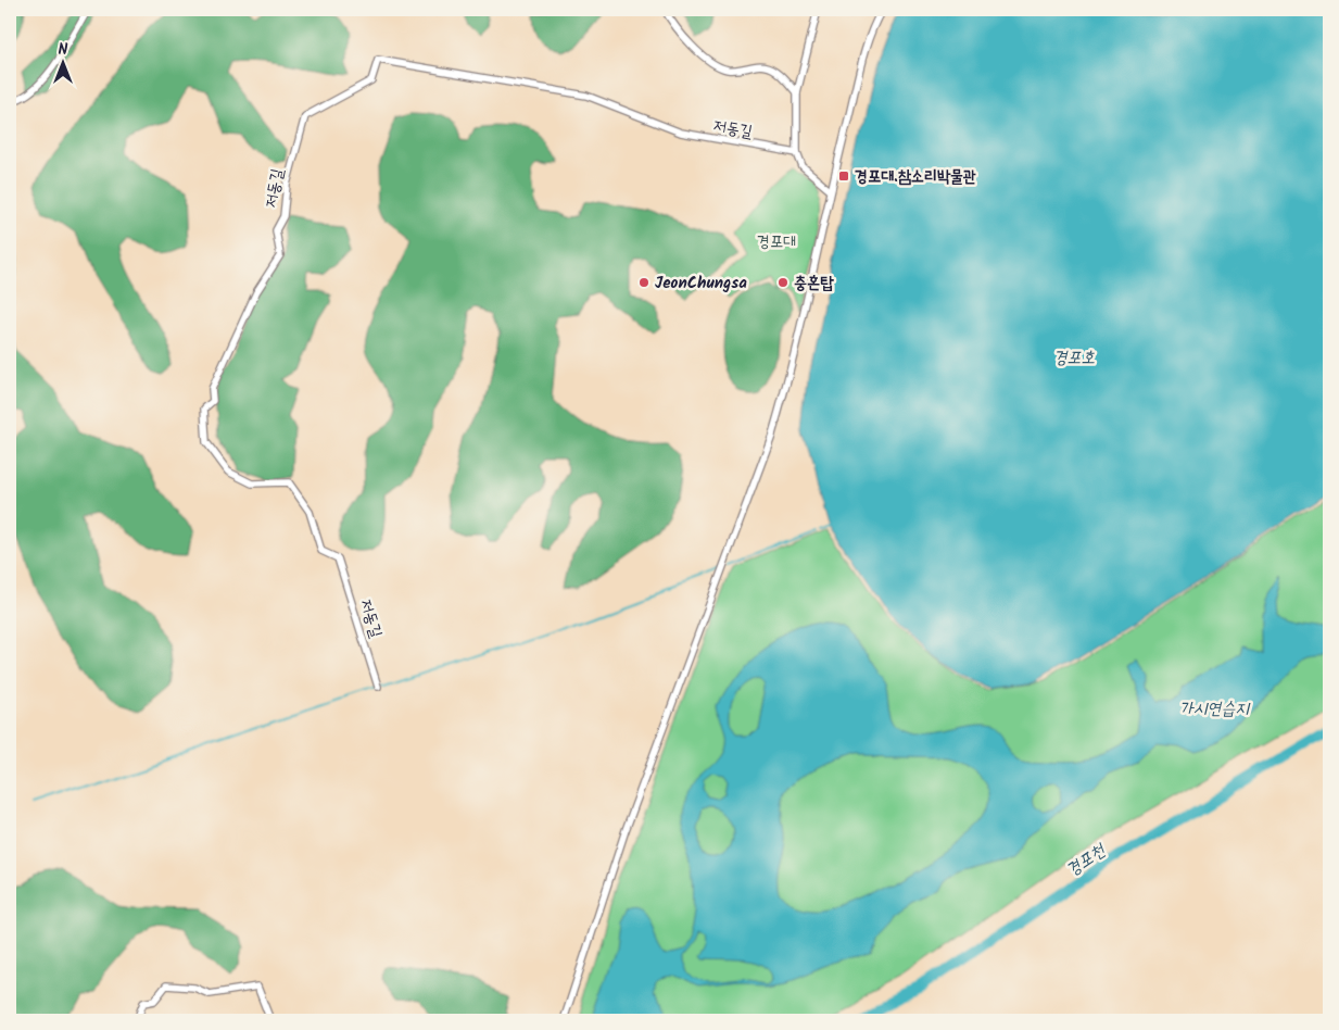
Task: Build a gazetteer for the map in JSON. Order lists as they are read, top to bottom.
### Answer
{
  "streets": {
    "street": ["저동길"]
  },
  "water": ["경포호", "가시연습지", "경포천"],
  "parks": ["경포대"],
  "places": {
    "transit": ["경포대.참소리박물관"],
    "other": ["JeonChungsa", "충혼탑"]
  },
  "north": "top"
}
